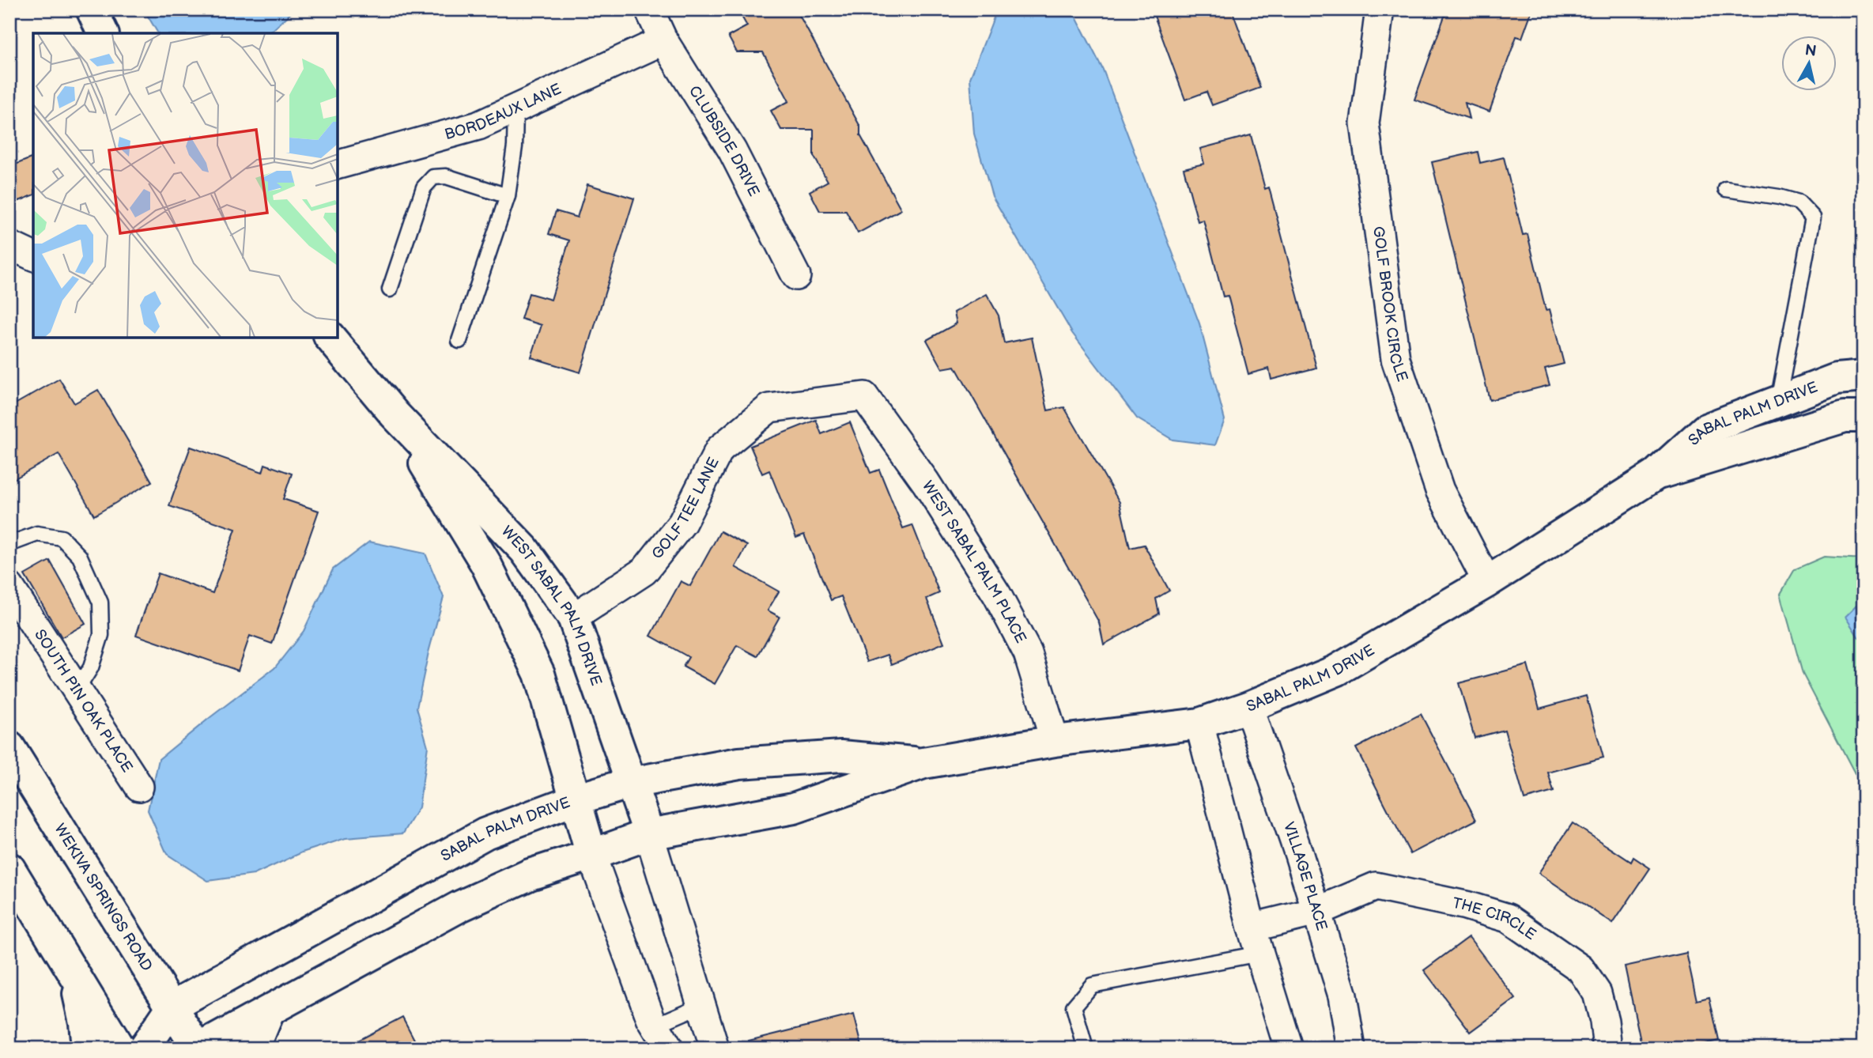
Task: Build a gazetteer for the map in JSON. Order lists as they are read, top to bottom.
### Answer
{
  "streets": {
    "street": [
      "BORDEAUX LANE",
      "CLUBSIDE DRIVE",
      "GOLF BROOK CIRCLE",
      "SABAL PALM DRIVE",
      "GOLF TEE LANE",
      "WEST SABAL PALM PLACE",
      "WEST SABAL PALM DRIVE",
      "SOUTH PIN OAK PLACE",
      "VILLAGE PLACE",
      "WEKIVA SPRINGS ROAD",
      "THE CIRCLE"
    ]
  },
  "crossings": [
    ["BORDEAUX LANE", "CLUBSIDE DRIVE"],
    ["GOLF BROOK CIRCLE", "SABAL PALM DRIVE"],
    ["SABAL PALM DRIVE", "WEST SABAL PALM PLACE"],
    ["SABAL PALM DRIVE", "WEST SABAL PALM DRIVE"],
    ["SABAL PALM DRIVE", "VILLAGE PLACE"],
    ["SABAL PALM DRIVE", "WEKIVA SPRINGS ROAD"],
    ["GOLF TEE LANE", "WEST SABAL PALM PLACE"],
    ["GOLF TEE LANE", "WEST SABAL PALM DRIVE"],
    ["VILLAGE PLACE", "THE CIRCLE"]
  ],
  "north": "top"
}
